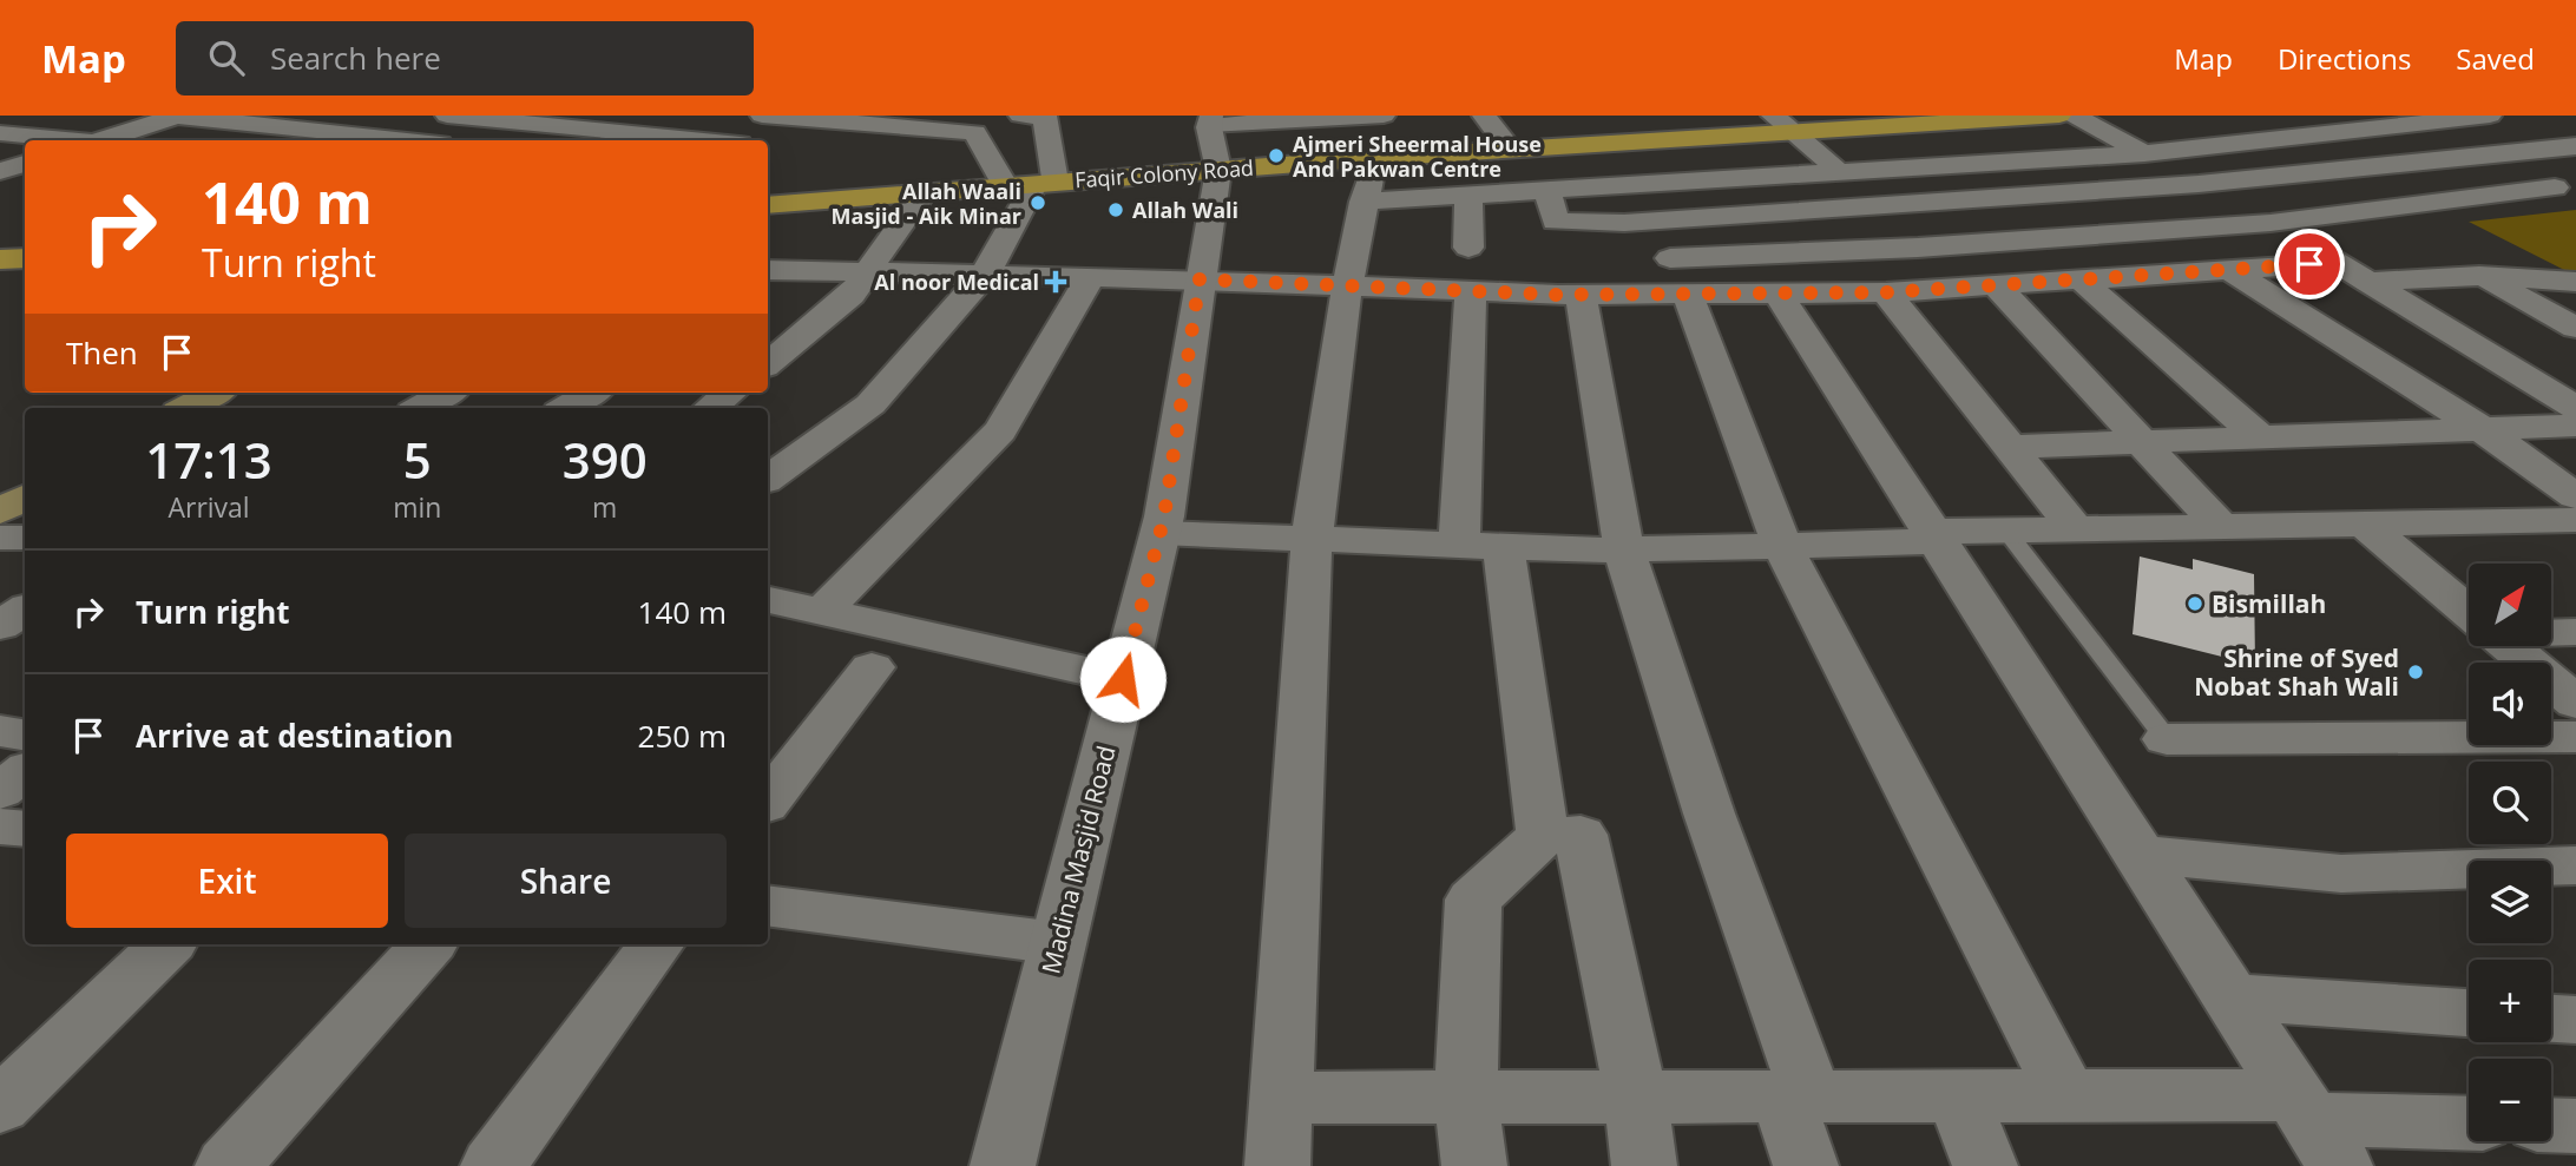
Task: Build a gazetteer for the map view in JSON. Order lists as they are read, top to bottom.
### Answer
{
  "streets": {
    "main road": ["Faqir Colony Road"],
    "street": ["Madina Masjid Road"]
  },
  "crossings": [
    ["Faqir Colony Road", "Madina Masjid Road"]
  ],
  "places": {
    "other": [
      "Ajmeri Sheermal House And Pakwan Centre",
      "Allah Waali Masjid - Aik Minar",
      "Allah Wali",
      "Bismillah",
      "Shrine of Syed Nobat Shah Wali"
    ],
    "health": ["Al noor Medical"]
  },
  "north": "top right",
  "page": {
    "header": "Map",
    "search": "Search here",
    "nav": ["Map", "Directions", "Saved"],
    "turn": ["140 m", "Turn right"],
    "then": "Then",
    "eta": [
      "17:13",
      "Arrival",
      "5",
      "min",
      "390",
      "m"
    ],
    "list": [
      {
        "name": "Turn right",
        "value": "140 m"
      },
      {
        "name": "Arrive at destination",
        "value": "250 m"
      }
    ],
    "map_buttons": ["+", "−"],
    "buttons": ["Exit", "Share"]
  }
}
